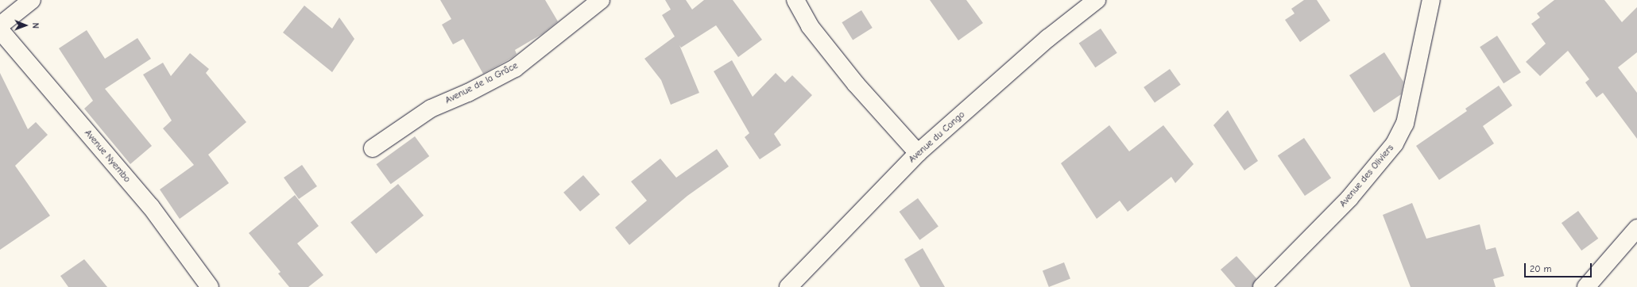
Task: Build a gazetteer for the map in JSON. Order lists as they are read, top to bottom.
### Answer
{
  "streets": {
    "street": [
      "Avenue de la Grâce",
      "Avenue du Congo",
      "Avenue Nyembo",
      "Avenue des Oliviers"
    ]
  },
  "scale_bar": "20 m",
  "north": "right"
}
